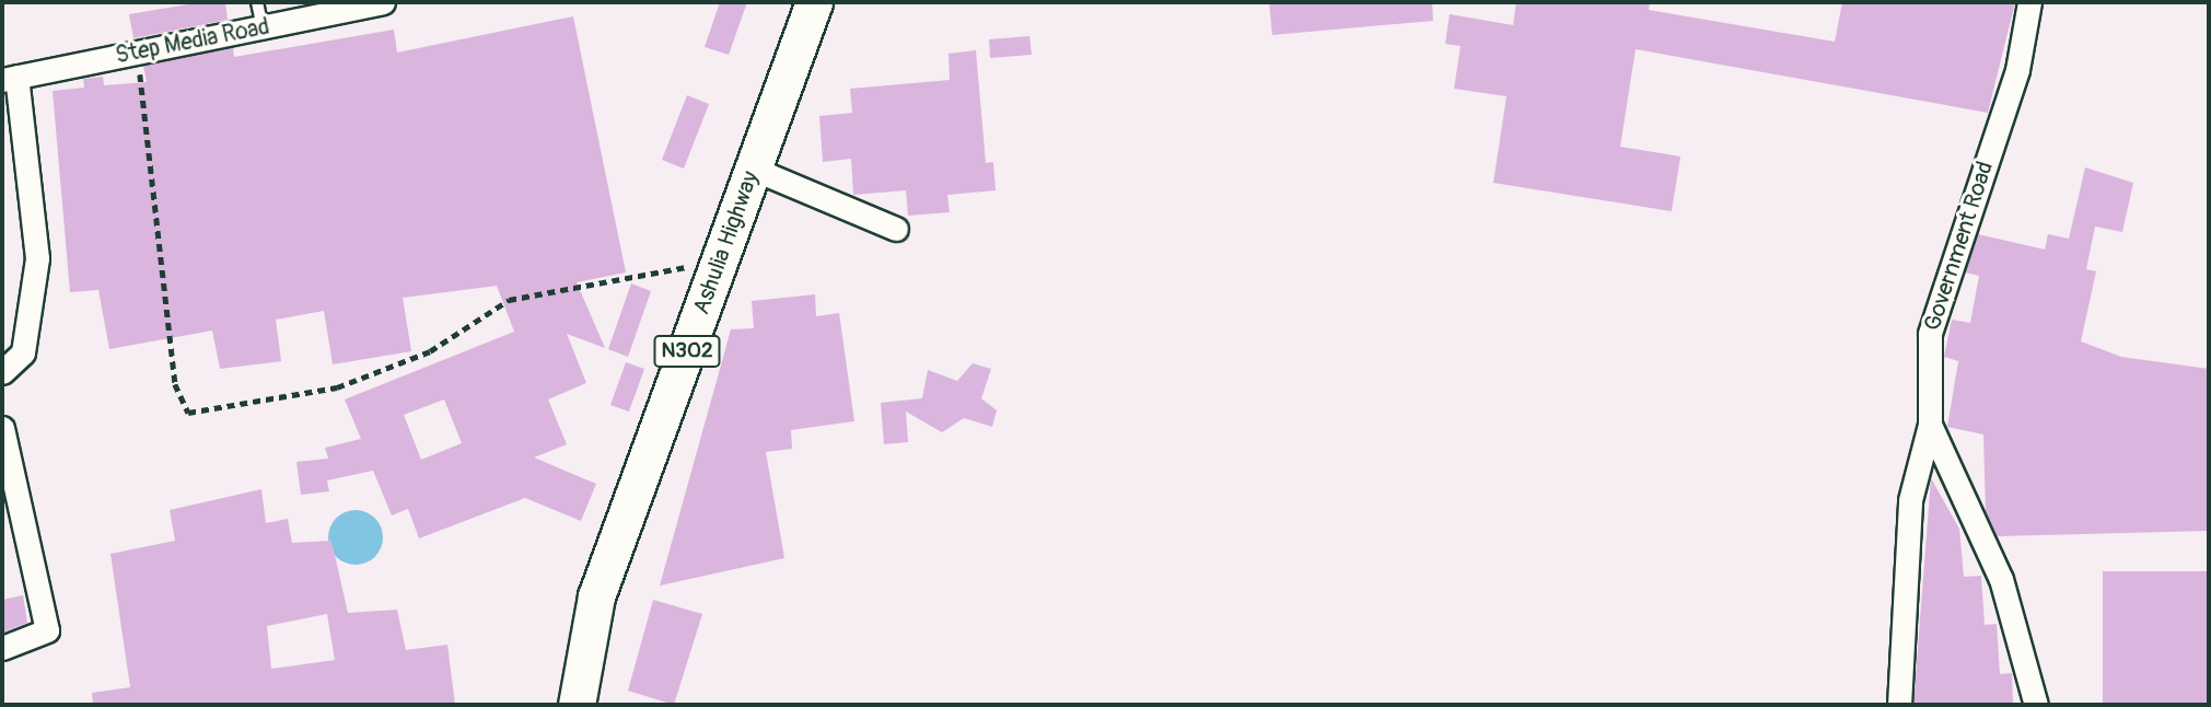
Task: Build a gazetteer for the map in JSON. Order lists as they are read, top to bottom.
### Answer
{
  "streets": {
    "highway": ["Ashulia Highway", "N302"],
    "street": ["Step Media Road", "Government Road"]
  }
}
